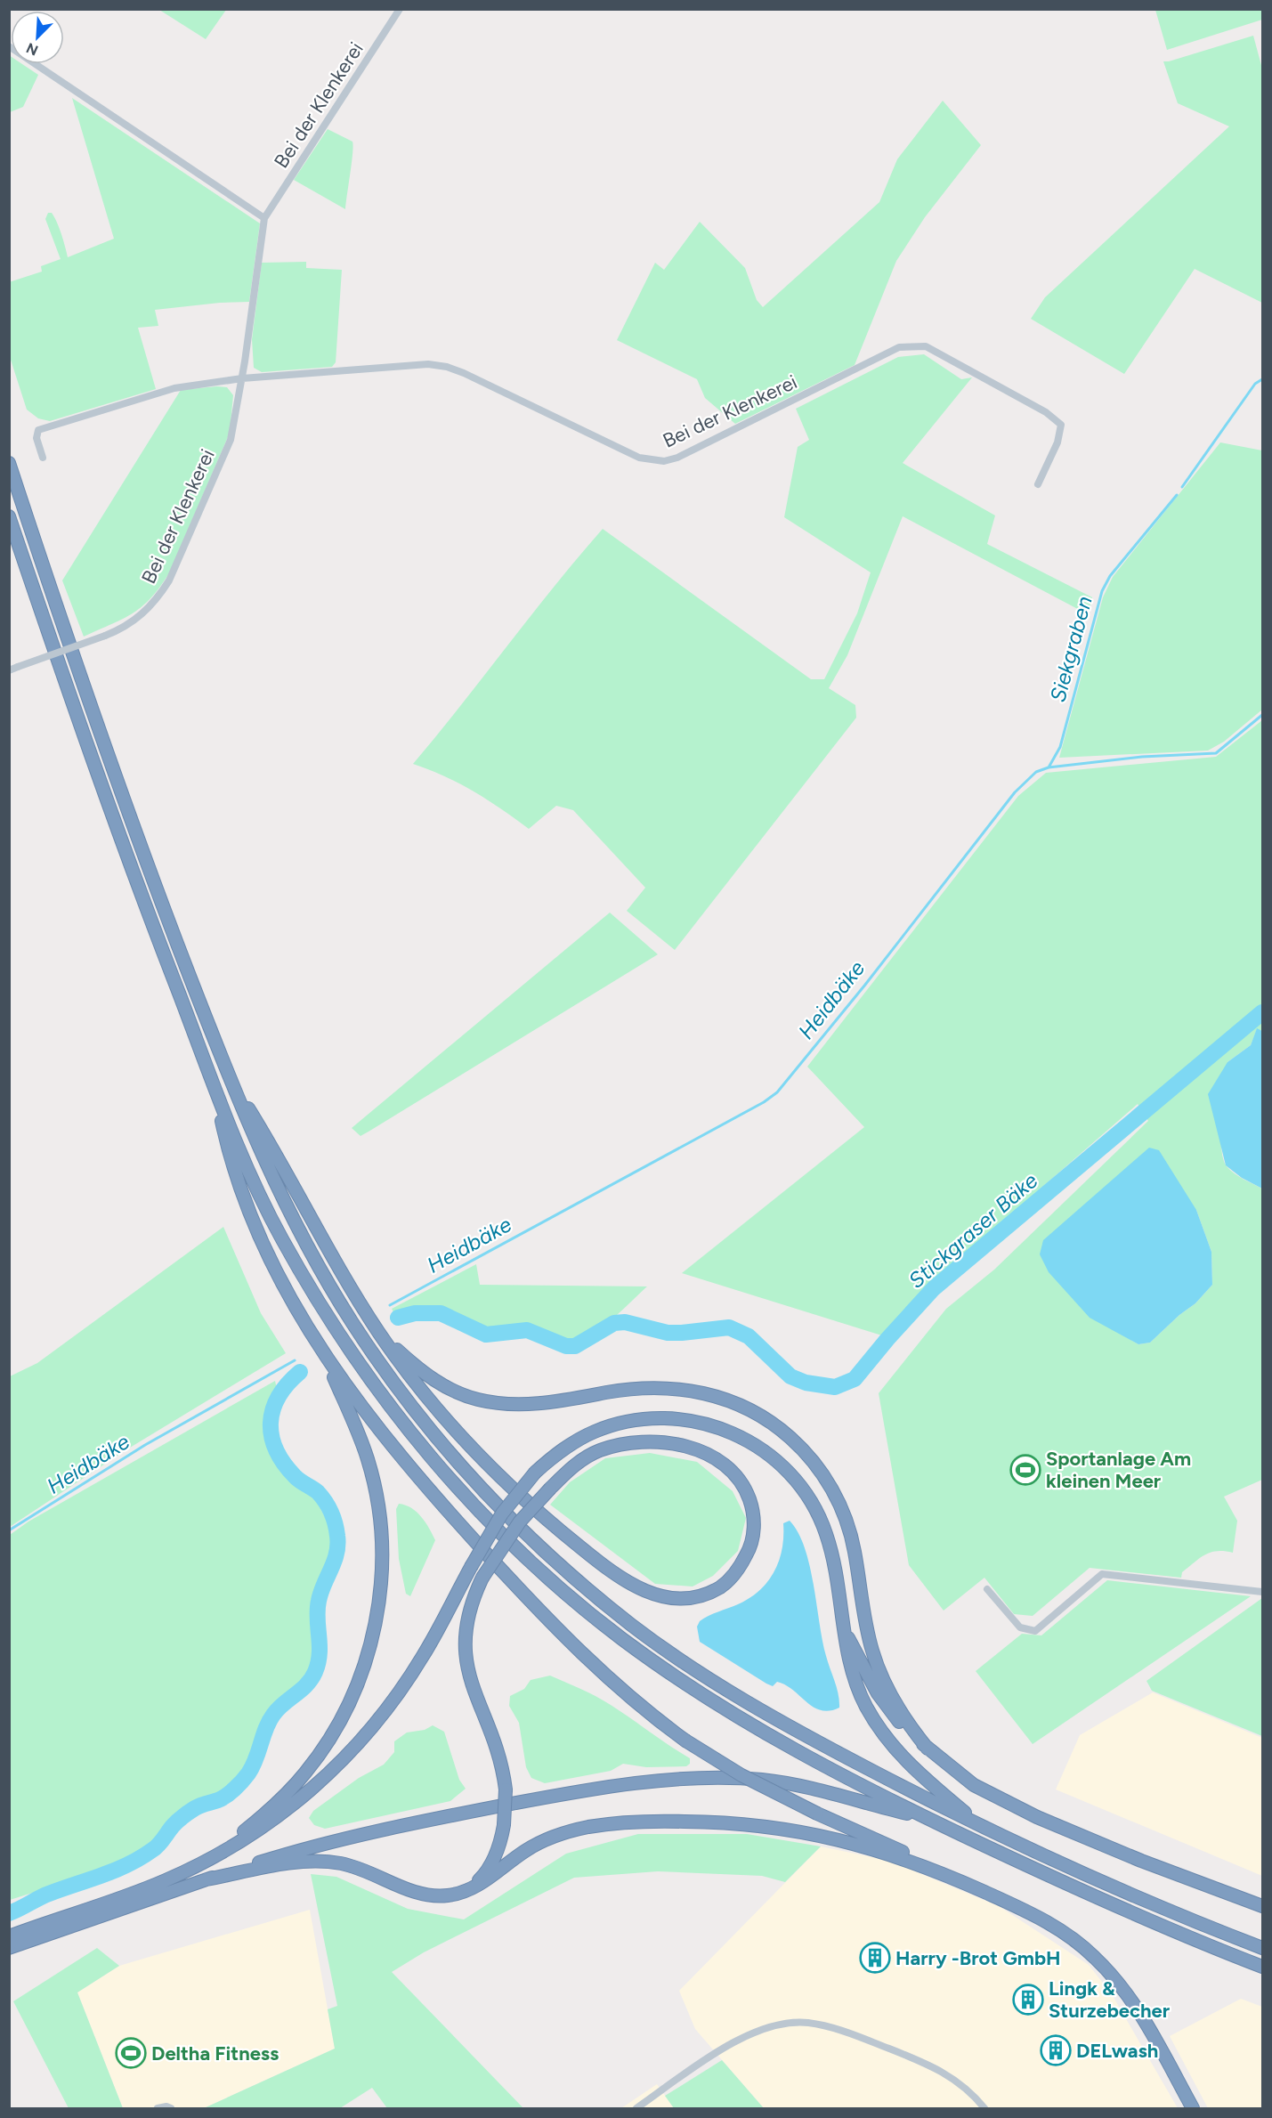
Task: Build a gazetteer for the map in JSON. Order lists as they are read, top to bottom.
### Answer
{
  "streets": {
    "street": ["Bei der Klenkerei"]
  },
  "water": ["Siekgraben", "Heidbäke", "Stickgraser Bäke"],
  "places": {
    "sports": ["Sportanlage Am kleinen Meer", "Deltha Fitness"],
    "building": ["Harry -Brot GmbH", "Lingk & Sturzebecher", "DELwash"]
  },
  "north": "bottom left"
}
